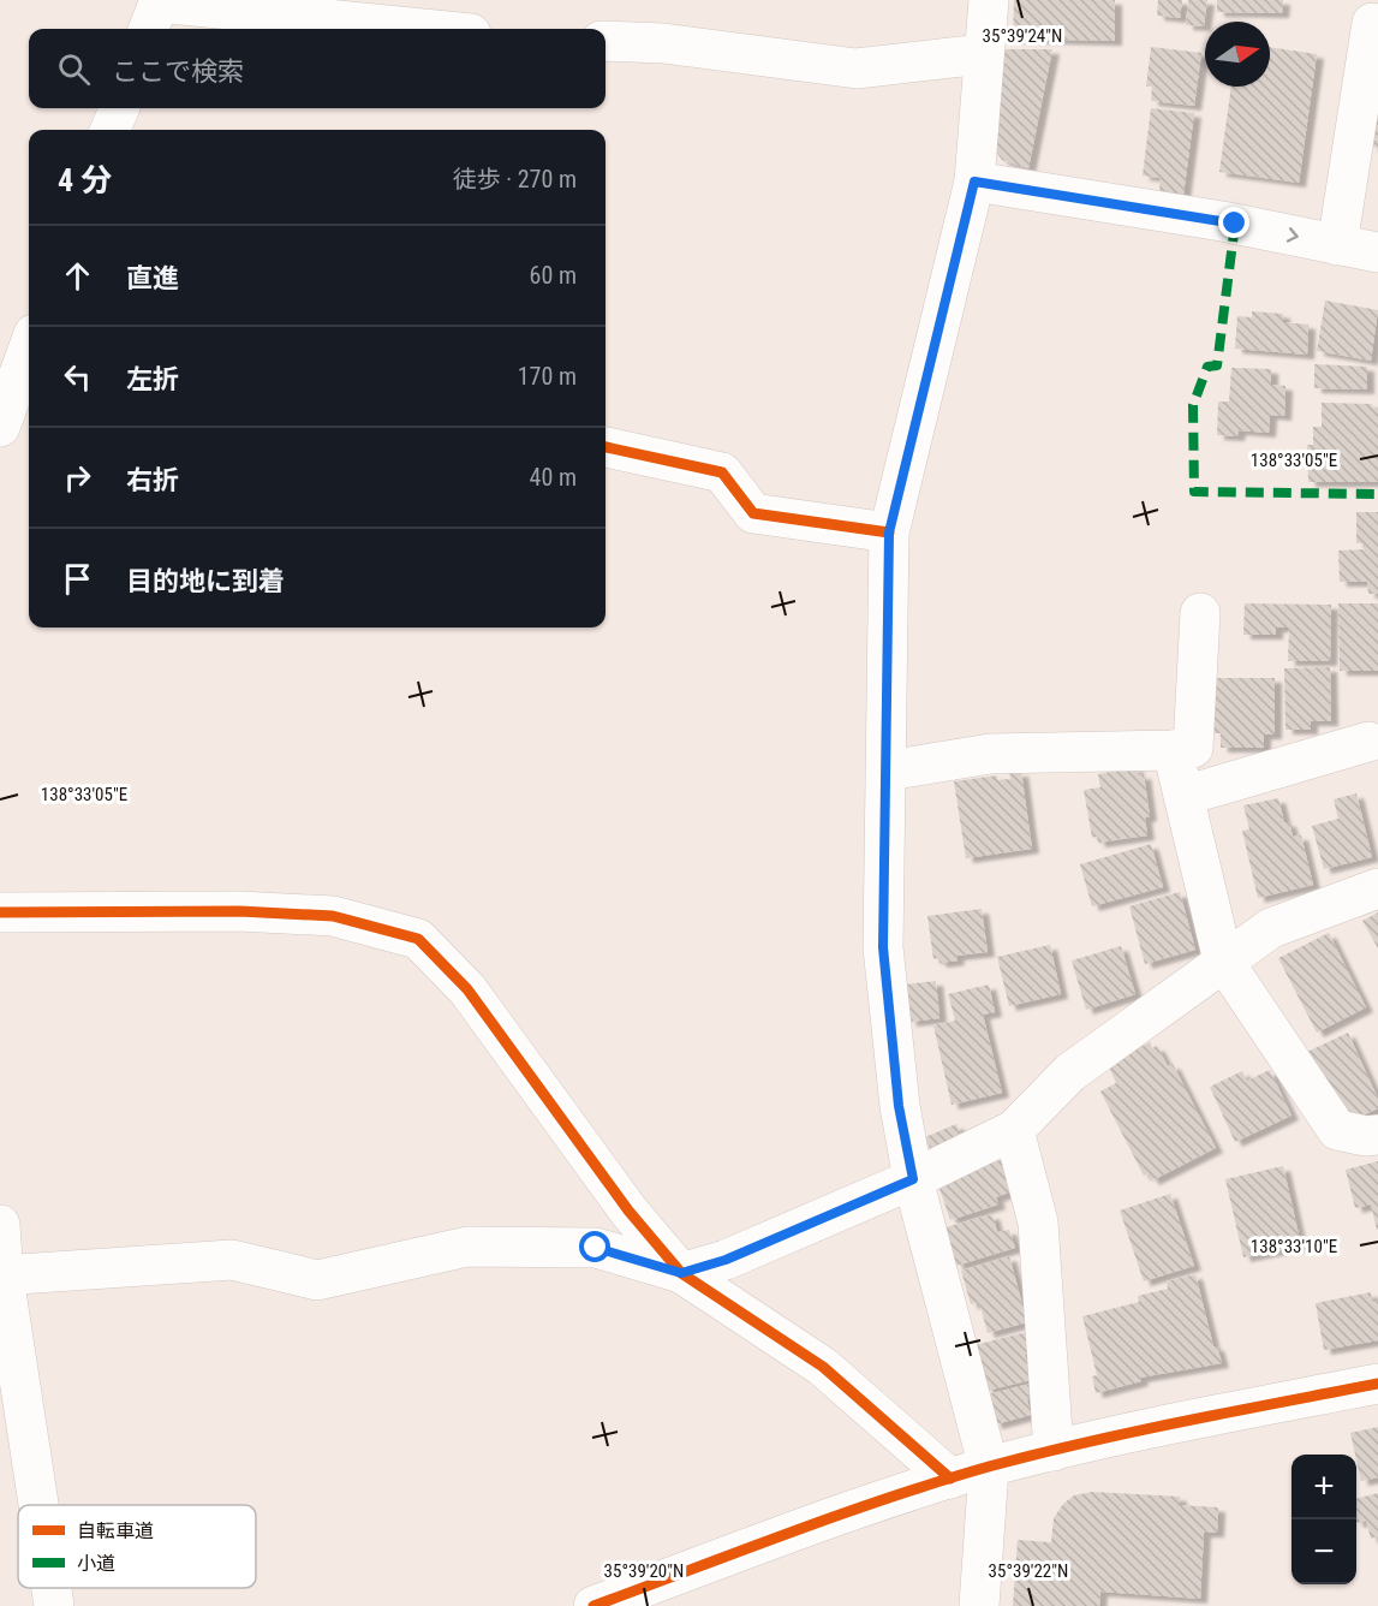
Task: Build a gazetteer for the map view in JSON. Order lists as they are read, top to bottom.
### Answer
{
  "legend": ["自転車道", "小道"],
  "north": "right",
  "page": {
    "search": "ここで検索",
    "heading": ["4 分", "徒歩 · 270 m"],
    "list": [
      ["直進", "60 m"],
      ["左折", "170 m"],
      ["右折", "40 m"],
      "目的地に到着"
    ],
    "map_buttons": ["+", "−"]
  },
  "coordinates": [
    "35°39'24\"N",
    "138°33'05\"E",
    "138°33'10\"E",
    "35°39'20\"N",
    "35°39'22\"N"
  ]
}
